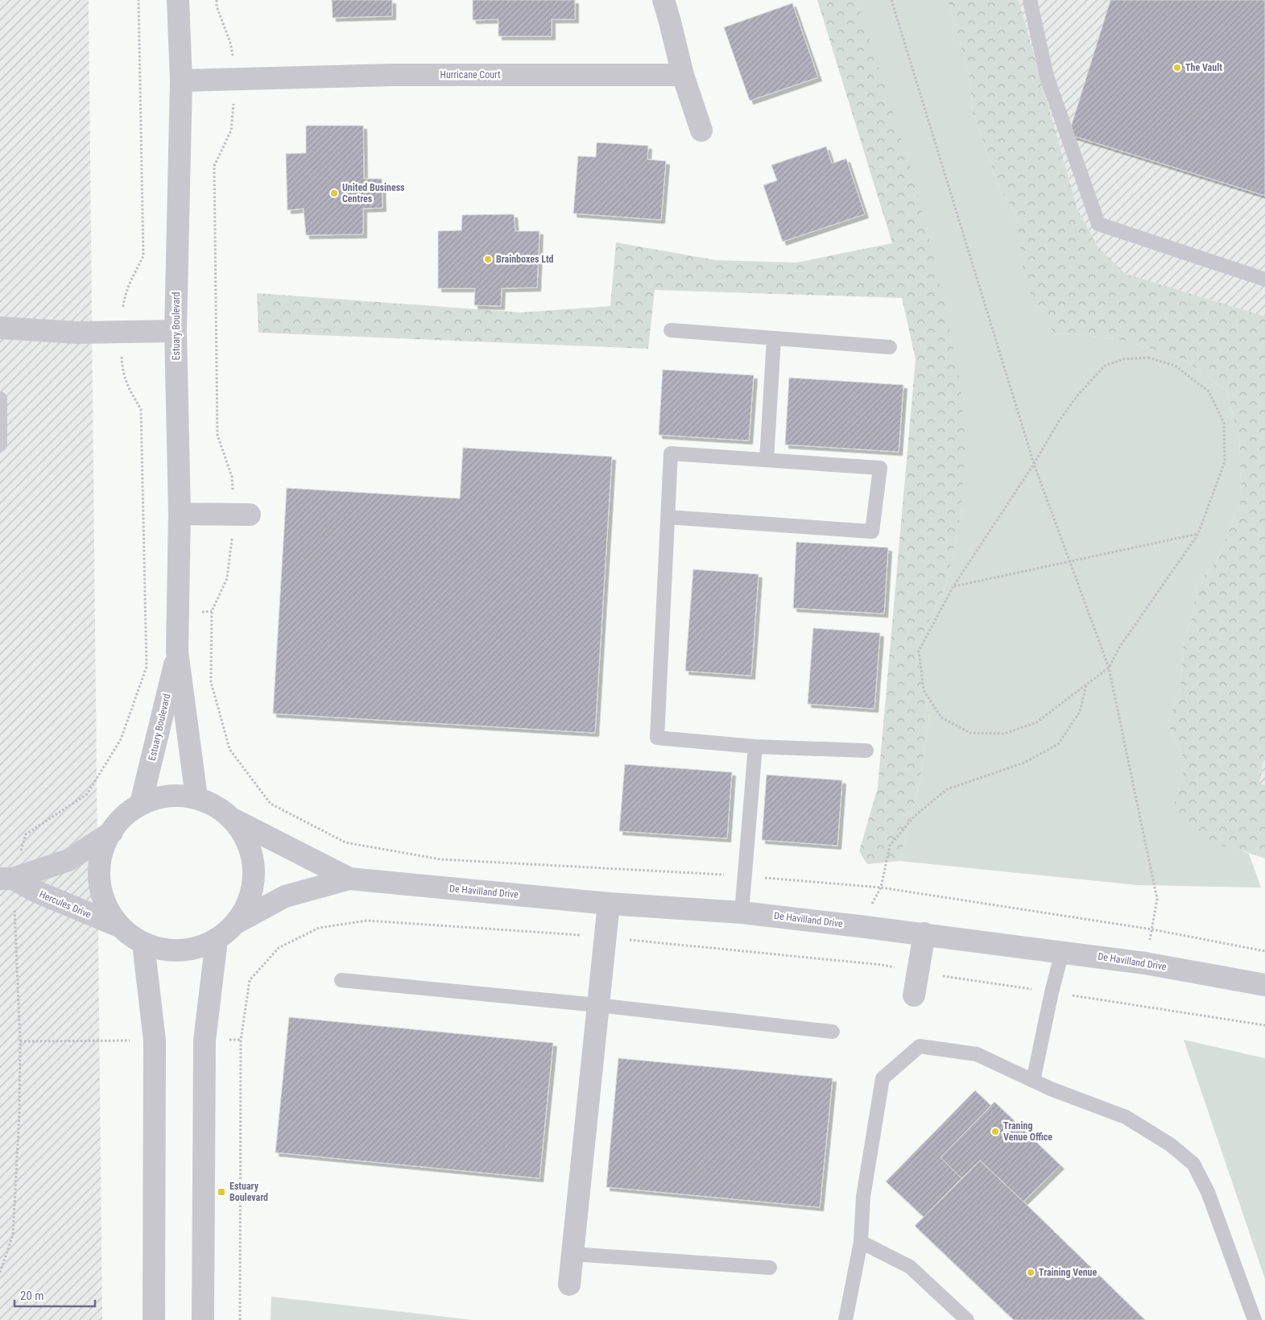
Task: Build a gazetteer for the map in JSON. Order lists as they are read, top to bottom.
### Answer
{
  "streets": {
    "street": [
      "Hurricane Court",
      "Estuary Boulevard",
      "De Havilland Drive",
      "Hercules Drive"
    ]
  },
  "crossings": [
    ["Hurricane Court", "Estuary Boulevard"]
  ],
  "places": {
    "other": [
      "The Vault",
      "United Business Centres",
      "Brainboxes Ltd",
      "Traning Venue Office",
      "Training Venue"
    ],
    "transit": ["Estuary Boulevard"]
  },
  "scale_bar": "20 m"
}
